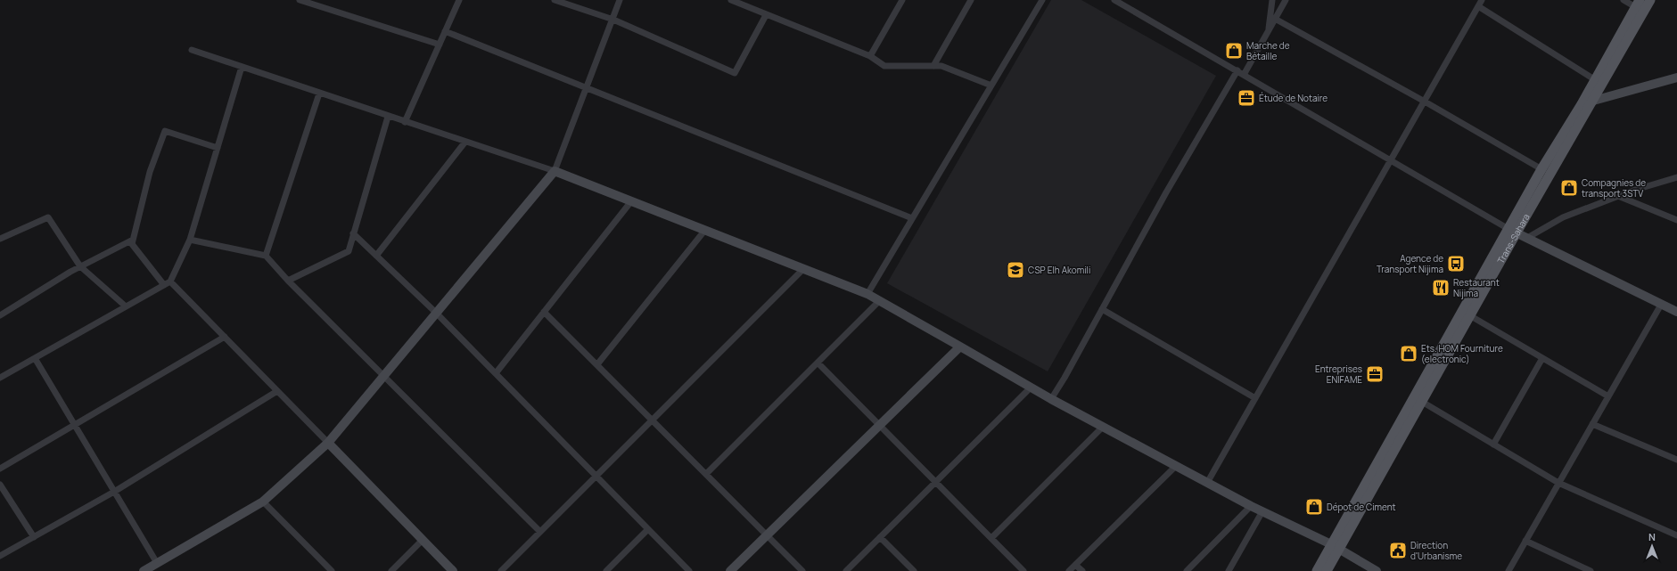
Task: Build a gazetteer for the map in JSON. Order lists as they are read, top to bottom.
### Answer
{
  "streets": {
    "main road": ["Trans-Sahara"]
  },
  "places": {
    "shop": [
      "Marche de Bétaille",
      "Compagnies de transport 3STV",
      "Ets. HOM Fourniture (electronic)",
      "Dépot de Ciment"
    ],
    "office": ["Étude de Notaire", "Entreprises ENIFAME"],
    "bus stop": ["Agence de Transport Nijima"],
    "school or university": ["CSP Elh Akomili"],
    "restaurant": ["Restaurant Nijima"],
    "public building": ["Direction d'Urbanisme"]
  },
  "north": "top"
}
